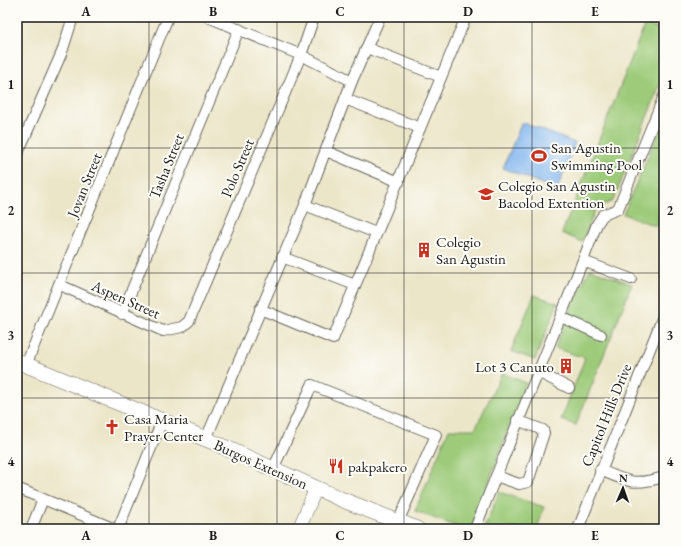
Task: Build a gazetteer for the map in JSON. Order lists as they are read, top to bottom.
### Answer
{
  "streets": {
    "main road": ["Burgos Extension"],
    "street": [
      "Tasha Street",
      "Polo Street",
      "Jovan Street",
      "Aspen Street",
      "Capitol Hills Drive"
    ]
  },
  "crossings": [
    ["Tasha Street", "Aspen Street"],
    ["Polo Street", "Aspen Street"],
    ["Jovan Street", "Aspen Street"],
    ["Jovan Street", "Burgos Extension"]
  ],
  "places": {
    "sports": ["San Agustin Swimming Pool"],
    "school or university": ["Colegio San Agustin Bacolod Extention"],
    "building": ["Colegio San Agustin", "Lot 3 Canuto"],
    "church": ["Casa Maria Prayer Center"],
    "restaurant": ["pakpakero"]
  },
  "north": "top",
  "grid": {
    "columns": [
      "A",
      "B",
      "C",
      "D",
      "E"
    ],
    "rows": [
      "1",
      "2",
      "3",
      "4"
    ]
  }
}
